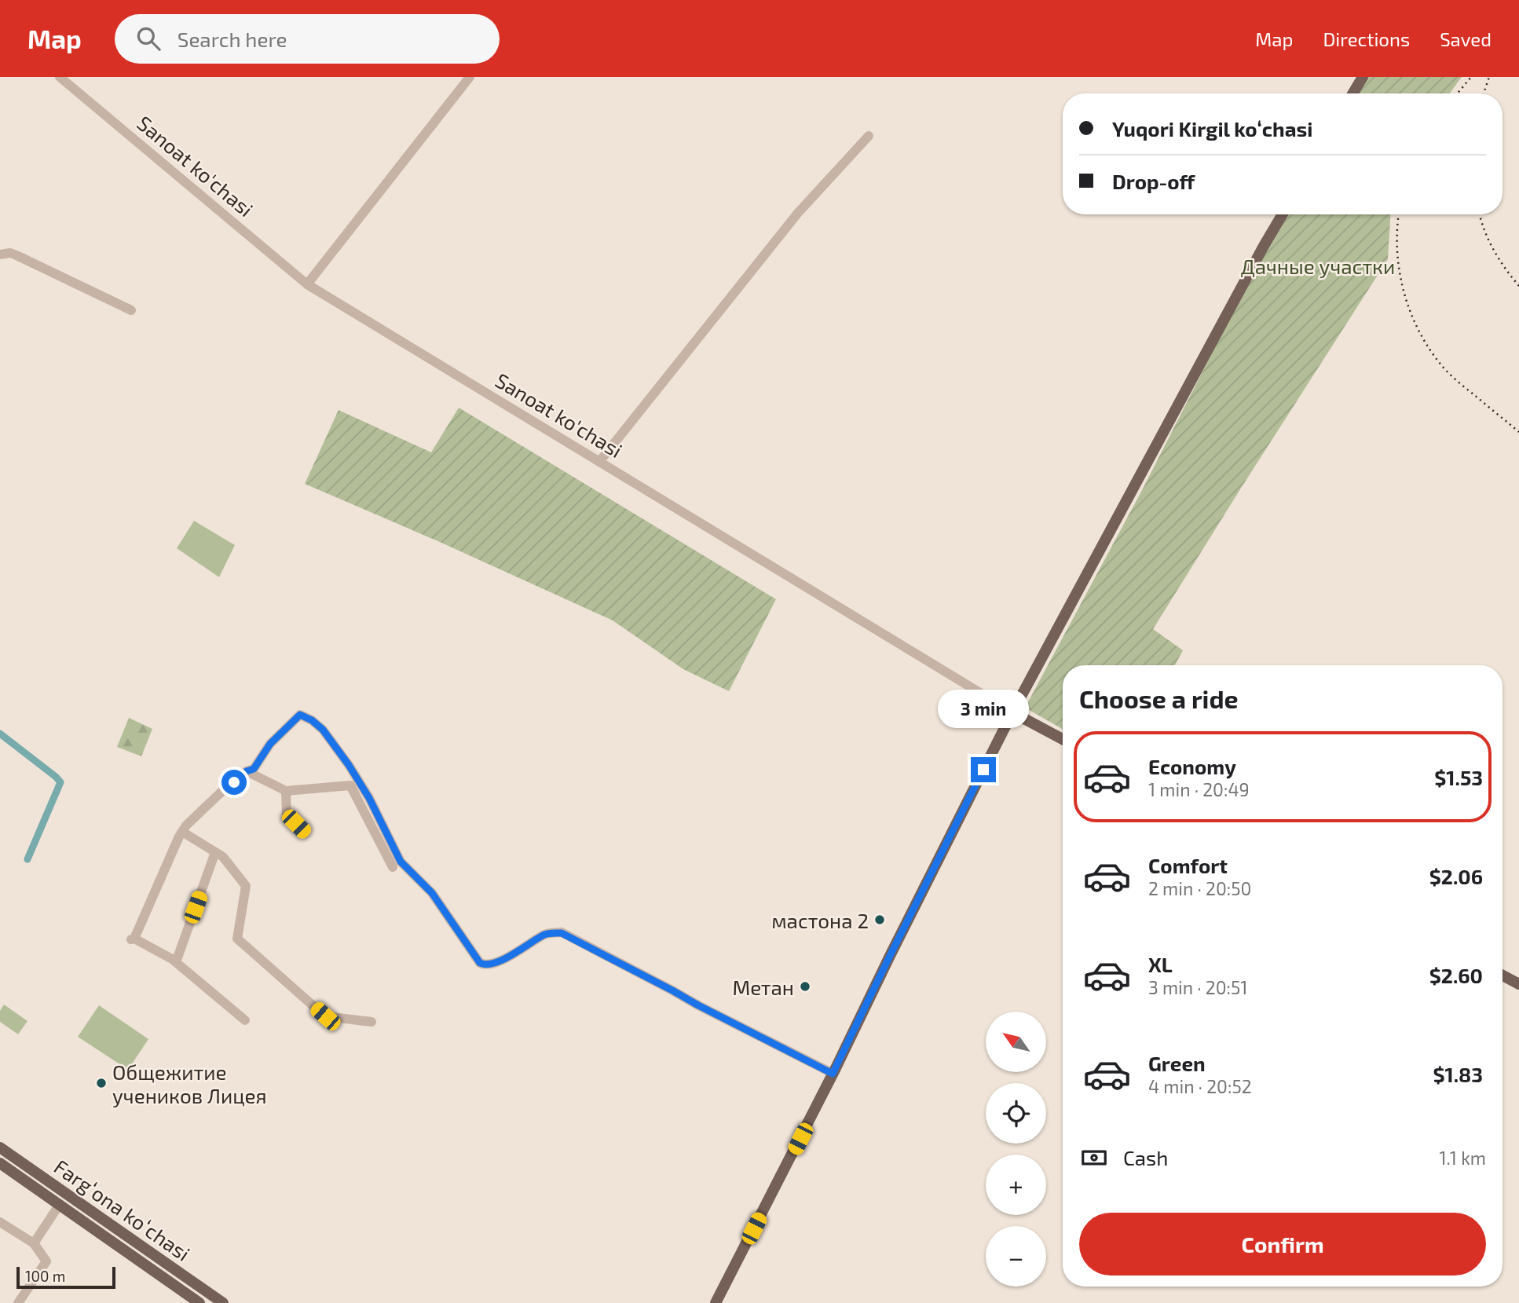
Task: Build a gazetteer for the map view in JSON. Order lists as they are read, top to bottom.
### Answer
{
  "streets": {
    "main road": ["Sanoat ko'chasi", "Fargʻona koʻchasi"]
  },
  "parks": ["Дачные участки"],
  "places": ["мастона 2", "Метан", "Общежитие учеников Лицея"],
  "scale_bar": "100 m",
  "north": "top left",
  "page": {
    "header": "Map",
    "search": "Search here",
    "nav": ["Map", "Directions", "Saved"],
    "banner": ["Yuqori Kirgil koʻchasi", "Drop-off"],
    "heading": "Choose a ride",
    "bubble": "3 min",
    "list": [
      {
        "name": "Economy",
        "note": "1 min · 20:49",
        "value": "$1.53"
      },
      {
        "name": "Comfort",
        "note": "2 min · 20:50",
        "value": "$2.06"
      },
      {
        "name": "XL",
        "note": "3 min · 20:51",
        "value": "$2.60"
      },
      {
        "name": "Green",
        "note": "4 min · 20:52",
        "value": "$1.83"
      }
    ],
    "map_buttons": ["+", "−"],
    "pay": ["Cash", "1.1 km"],
    "buttons": "Confirm",
    "scale": "100 m"
  }
}
